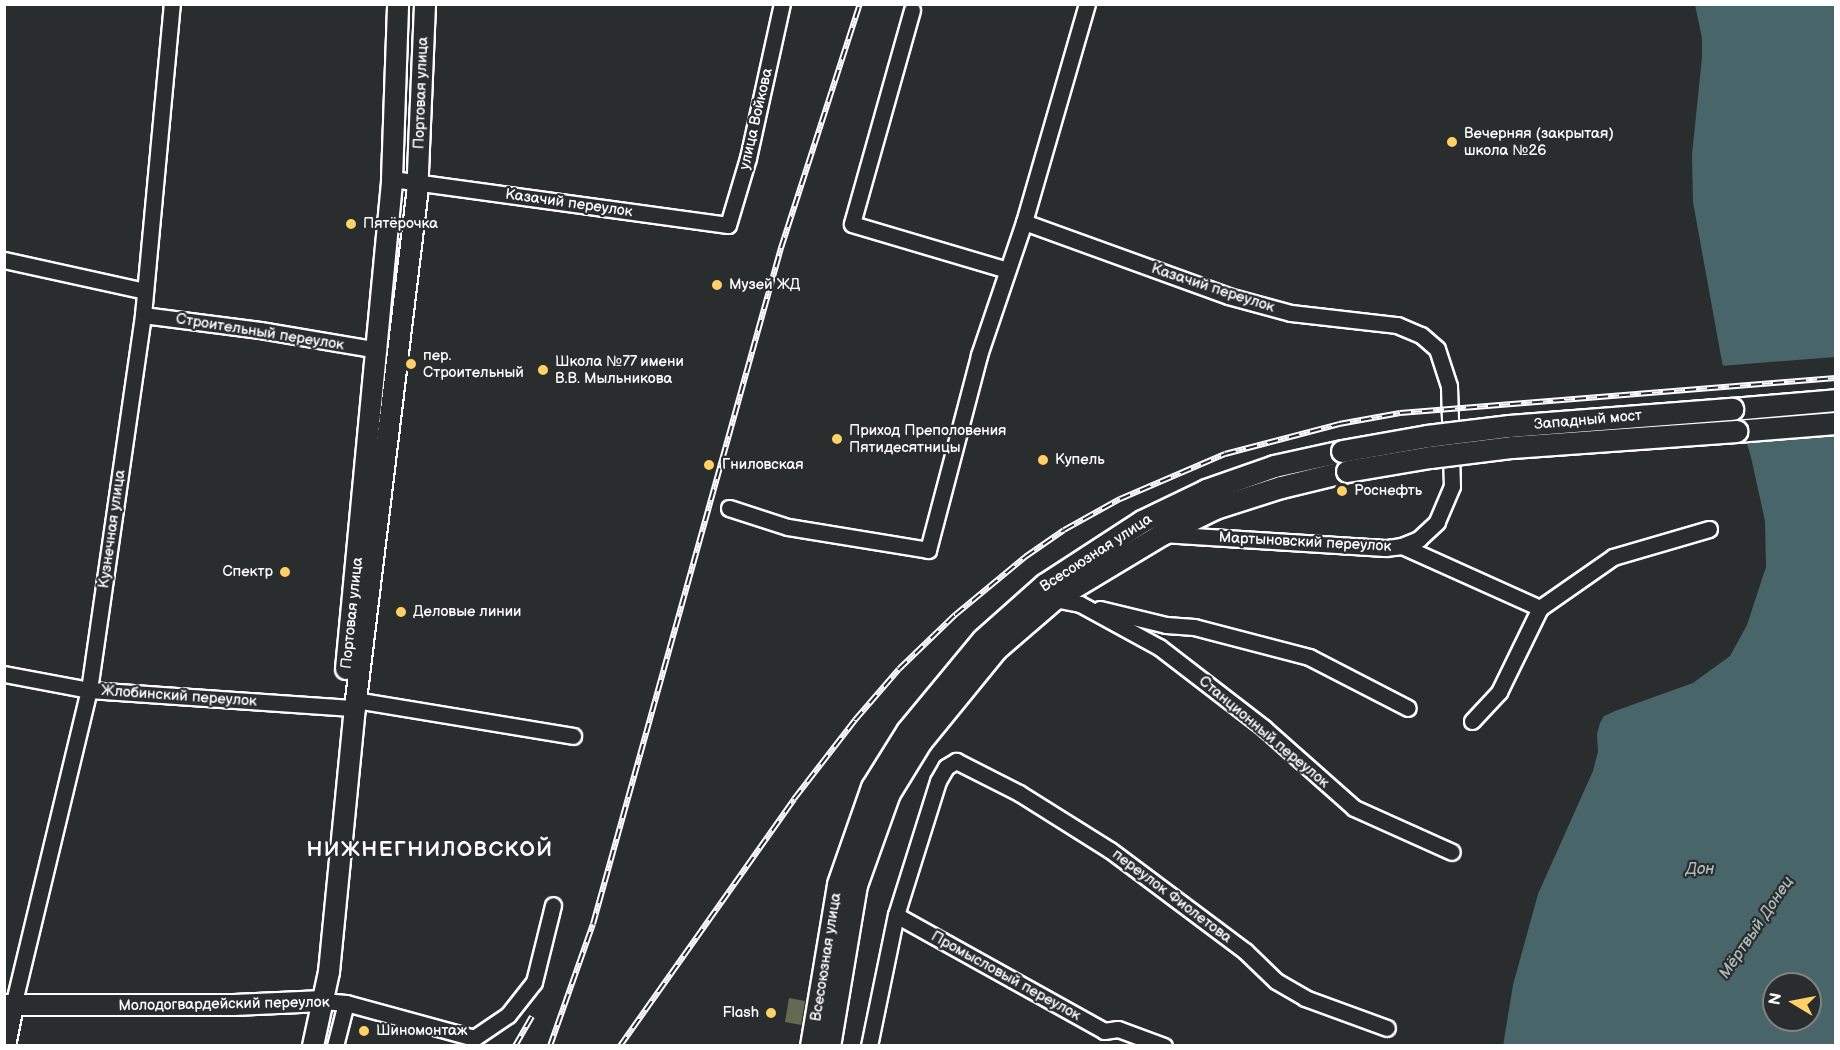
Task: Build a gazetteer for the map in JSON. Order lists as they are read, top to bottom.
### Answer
{
  "streets": {
    "highway": ["Западный мост", "Всесоюзная улица"],
    "main road": ["Портовая улица", "Кузнечная улица", "Молодогвардейский переулок"],
    "street": [
      "улица Войкова",
      "Казачий переулок",
      "Строительный переулок",
      "Мартыновский переулок",
      "Жлобинский переулок",
      "Станционный переулок",
      "переулок Фиолетова",
      "Промысловый переулок"
    ]
  },
  "crossings": [
    ["Портовая улица", "Казачий переулок"],
    ["Портовая улица", "Строительный переулок"],
    ["Портовая улица", "Жлобинский переулок"],
    ["Портовая улица", "Молодогвардейский переулок"],
    ["улица Войкова", "Казачий переулок"],
    ["Казачий переулок", "Мартыновский переулок"],
    ["Строительный переулок", "Кузнечная улица"],
    ["Западный мост", "Всесоюзная улица"],
    ["Кузнечная улица", "Жлобинский переулок"],
    ["Кузнечная улица", "Молодогвардейский переулок"],
    ["Мартыновский переулок", "Всесоюзная улица"],
    ["Всесоюзная улица", "Станционный переулок"],
    ["переулок Фиолетова", "Промысловый переулок"]
  ],
  "districts": ["НИЖНЕГНИЛОВСКОЙ"],
  "water": ["Дон", "Мёртвый Донец"],
  "places": [
    "Вечерняя (закрытая) школа №26",
    "Пятёрочка",
    "Музей ЖД",
    "пер. Строительный",
    "Школа №77 имени В.В. Мыльникова",
    "Приход Преполовения Пятидесятницы",
    "Купель",
    "Гниловская",
    "Роснефть",
    "Спектр",
    "Деловые линии",
    "Flash",
    "Шиномонтаж"
  ],
  "north": "left"
}
